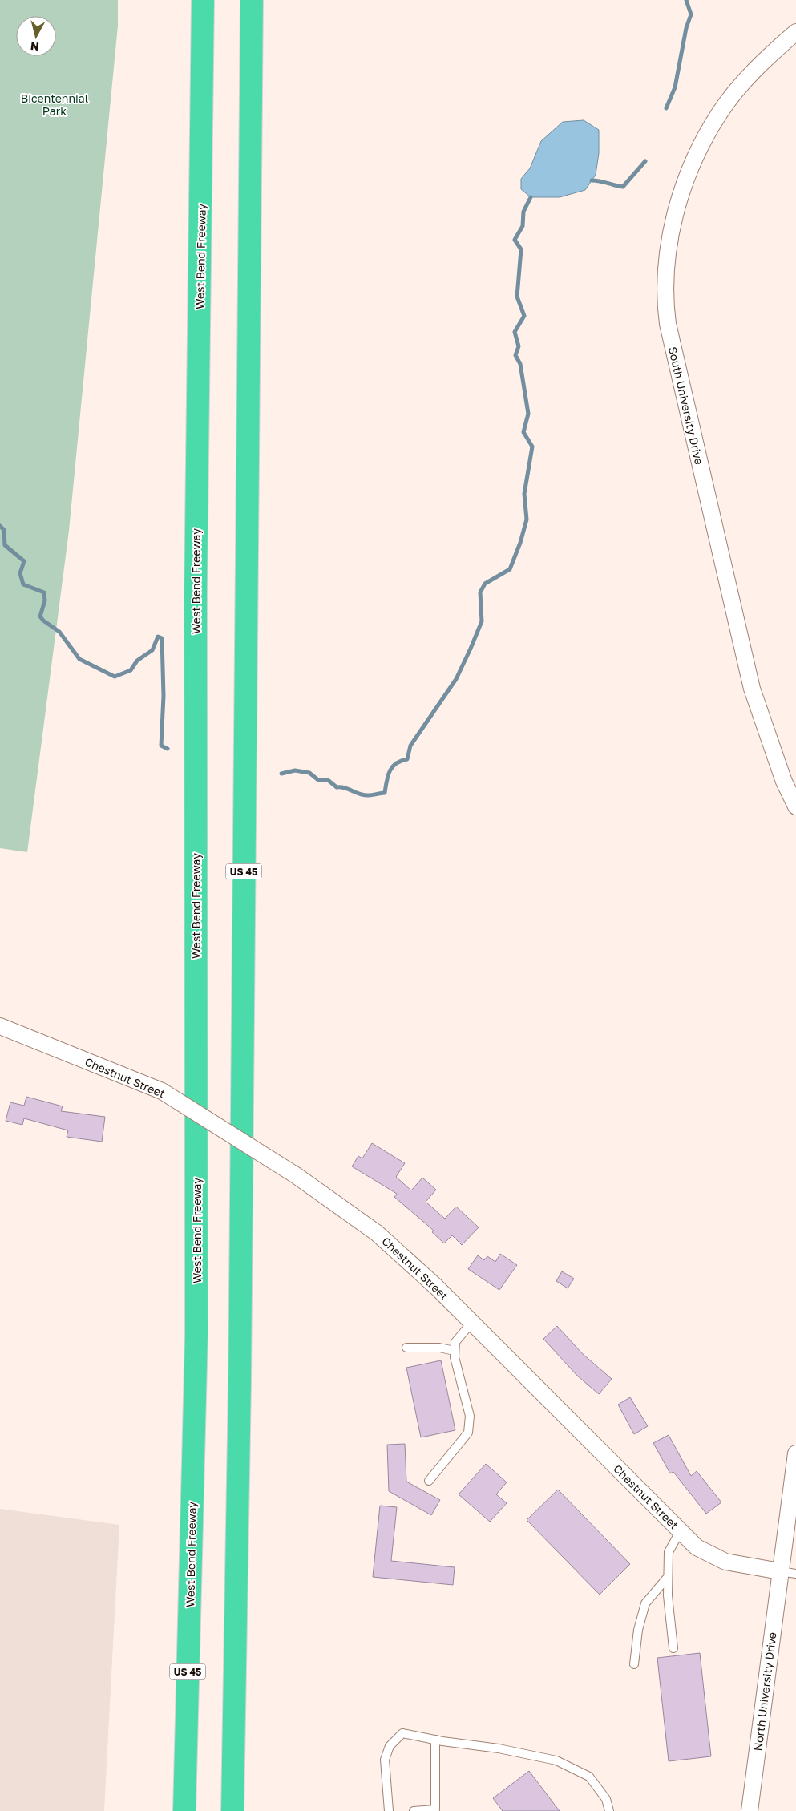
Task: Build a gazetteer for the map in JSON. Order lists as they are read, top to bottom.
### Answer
{
  "streets": {
    "highway": ["West Bend Freeway", "US 45"],
    "street": ["South University Drive", "Chestnut Street", "North University Drive"]
  },
  "crossings": [
    ["Chestnut Street", "North University Drive"]
  ],
  "parks": ["Bicentennial Park"],
  "north": "bottom"
}
